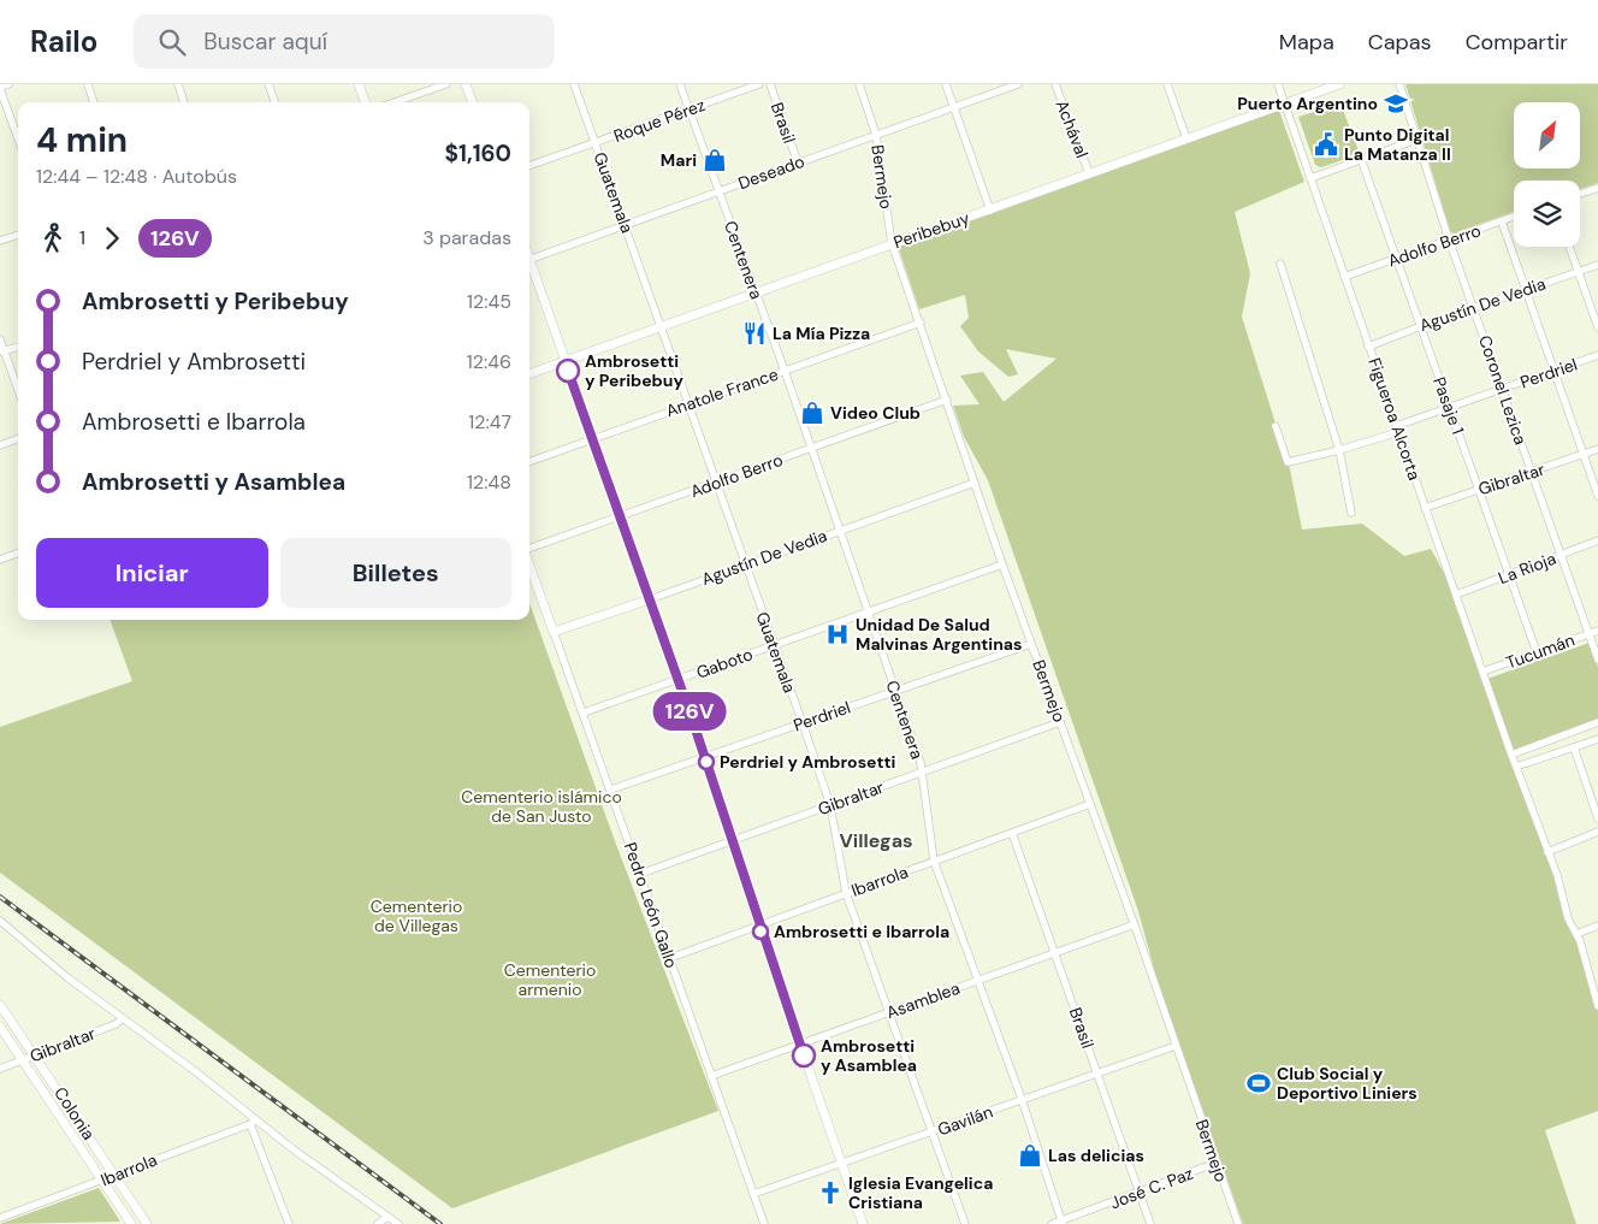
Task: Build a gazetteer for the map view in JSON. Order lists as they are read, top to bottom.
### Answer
{
  "streets": {
    "street": [
      "Roque Pérez",
      "Brasil",
      "Achával",
      "Deseado",
      "Bermejo",
      "Guatemala",
      "Peribebuy",
      "Adolfo Berro",
      "Centenera",
      "Agustín De Vedia",
      "Perdriel",
      "Coronel Lezica",
      "Anatole France",
      "Pasaje 1",
      "Figueroa Alcorta",
      "Gibraltar",
      "La Rioja",
      "Tucumán",
      "Gaboto",
      "Ibarrola",
      "Pedro León Gallo",
      "Asamblea",
      "Colonia",
      "Gavilán",
      "José C. Paz"
    ]
  },
  "crossings": [
    ["Roque Pérez", "Guatemala"],
    ["Roque Pérez", "Centenera"],
    ["Brasil", "Deseado"],
    ["Brasil", "Ibarrola"],
    ["Brasil", "Asamblea"],
    ["Brasil", "Gavilán"],
    ["Brasil", "José C. Paz"],
    ["Achával", "Peribebuy"],
    ["Deseado", "Bermejo"],
    ["Deseado", "Guatemala"],
    ["Deseado", "Centenera"],
    ["Bermejo", "Peribebuy"],
    ["Bermejo", "Adolfo Berro"],
    ["Bermejo", "Agustín De Vedia"],
    ["Bermejo", "Perdriel"],
    ["Bermejo", "Anatole France"],
    ["Bermejo", "Gibraltar"],
    ["Bermejo", "Gaboto"],
    ["Bermejo", "Ibarrola"],
    ["Bermejo", "Asamblea"],
    ["Bermejo", "Gavilán"],
    ["Bermejo", "José C. Paz"],
    ["Guatemala", "Peribebuy"],
    ["Guatemala", "Adolfo Berro"],
    ["Guatemala", "Agustín De Vedia"],
    ["Guatemala", "Perdriel"],
    ["Guatemala", "Anatole France"],
    ["Guatemala", "Gibraltar"],
    ["Guatemala", "Gaboto"],
    ["Guatemala", "Ibarrola"],
    ["Guatemala", "Asamblea"],
    ["Guatemala", "Gavilán"],
    ["Peribebuy", "Centenera"],
    ["Peribebuy", "Figueroa Alcorta"],
    ["Adolfo Berro", "Centenera"],
    ["Adolfo Berro", "Coronel Lezica"],
    ["Adolfo Berro", "Pasaje 1"],
    ["Adolfo Berro", "Figueroa Alcorta"],
    ["Centenera", "Agustín De Vedia"],
    ["Centenera", "Perdriel"],
    ["Centenera", "Anatole France"],
    ["Centenera", "Gibraltar"],
    ["Centenera", "Gaboto"],
    ["Centenera", "Ibarrola"],
    ["Centenera", "Asamblea"],
    ["Centenera", "Gavilán"],
    ["Centenera", "José C. Paz"],
    ["Agustín De Vedia", "Coronel Lezica"],
    ["Agustín De Vedia", "Pasaje 1"],
    ["Agustín De Vedia", "Figueroa Alcorta"],
    ["Agustín De Vedia", "Pedro León Gallo"],
    ["Perdriel", "Coronel Lezica"],
    ["Perdriel", "Pasaje 1"],
    ["Perdriel", "Figueroa Alcorta"],
    ["Perdriel", "Pedro León Gallo"],
    ["Coronel Lezica", "Gibraltar"],
    ["Coronel Lezica", "La Rioja"],
    ["Coronel Lezica", "Tucumán"],
    ["Pasaje 1", "Gibraltar"],
    ["Pasaje 1", "La Rioja"],
    ["Pasaje 1", "Tucumán"],
    ["Figueroa Alcorta", "Gibraltar"],
    ["Figueroa Alcorta", "La Rioja"],
    ["Figueroa Alcorta", "Tucumán"],
    ["Gibraltar", "Pedro León Gallo"],
    ["Gibraltar", "Colonia"],
    ["Gaboto", "Pedro León Gallo"],
    ["Ibarrola", "Pedro León Gallo"],
    ["Ibarrola", "Colonia"],
    ["Pedro León Gallo", "Asamblea"],
    ["Pedro León Gallo", "Gavilán"]
  ],
  "districts": ["Villegas"],
  "parks": ["Cementerio islámico de San Justo", "Cementerio de Villegas", "Cementerio armenio"],
  "places": {
    "school or university": ["Puerto Argentino"],
    "public building": ["Punto Digital La Matanza II"],
    "shop": ["Mari", "Video Club", "Las delicias"],
    "restaurant": ["La Mía Pizza"],
    "other": [
      "Ambrosetti y Peribebuy",
      "Perdriel y Ambrosetti",
      "Ambrosetti e Ibarrola",
      "Ambrosetti y Asamblea"
    ],
    "hospital": ["Unidad De Salud Malvinas Argentinas"],
    "sports": ["Club Social y Deportivo Liniers"],
    "church": ["Iglesia Evangelica Cristiana"]
  },
  "lines": ["bus line 126V"],
  "north": "top right",
  "page": {
    "header": "Railo",
    "search": "Buscar aquí",
    "nav": ["Mapa", "Capas", "Compartir"],
    "on_map": "126V",
    "heading": ["4 min", "12:44 – 12:48 · Autobús", "$1,160"],
    "legs": ["1", "126V", "3 paradas"],
    "list": [
      {
        "name": "Ambrosetti y Peribebuy",
        "value": "12:45"
      },
      {
        "name": "Perdriel y Ambrosetti",
        "value": "12:46"
      },
      {
        "name": "Ambrosetti e Ibarrola",
        "value": "12:47"
      },
      {
        "name": "Ambrosetti y Asamblea",
        "value": "12:48"
      }
    ],
    "buttons": ["Iniciar", "Billetes"]
  }
}
